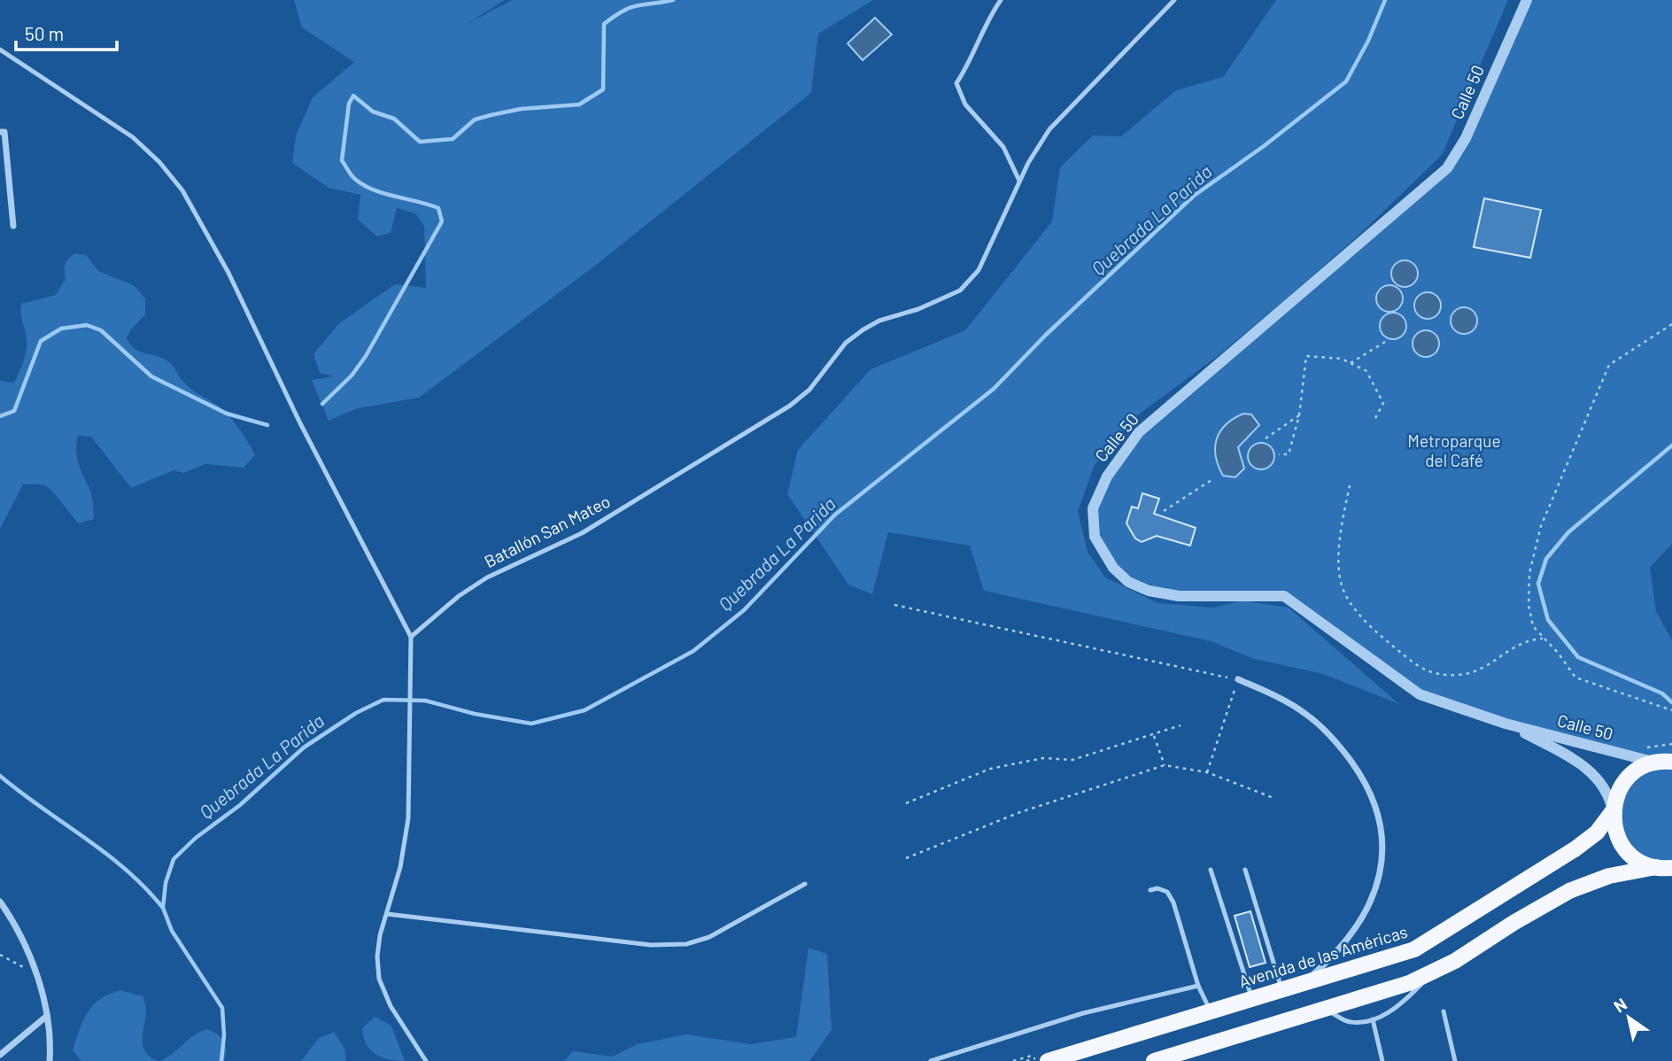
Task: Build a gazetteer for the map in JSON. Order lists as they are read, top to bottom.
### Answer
{
  "streets": {
    "main road": ["Avenida de las Américas"],
    "street": ["Calle 50"],
    "lane": ["Batallón San Mateo"]
  },
  "crossings": [
    ["Calle 50", "Avenida de las Américas"]
  ],
  "water": ["Quebrada La Parida"],
  "parks": ["Metroparque del Café"],
  "scale_bar": "50 m",
  "north": "top left"
}
